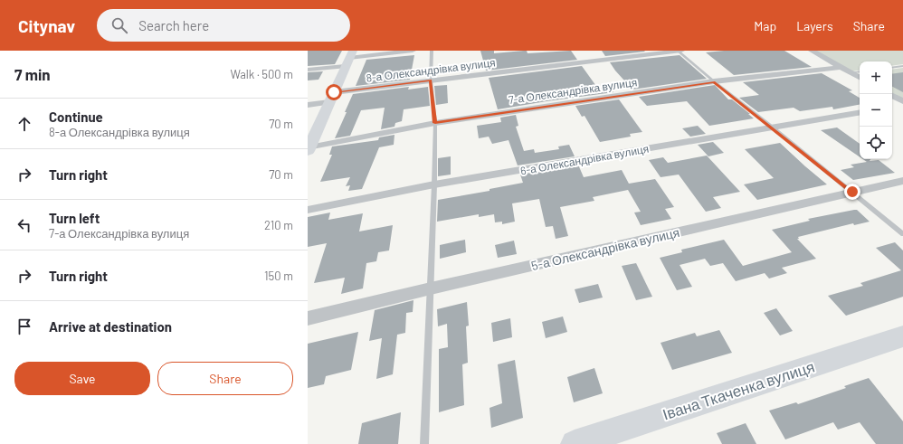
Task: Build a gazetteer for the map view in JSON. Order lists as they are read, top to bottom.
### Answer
{
  "streets": {
    "main road": ["Івана Ткаченка вулиця"],
    "street": [
      "8-а Олександрівка вулиця",
      "7-а Олександрівка вулиця",
      "6-а Олександрівка вулиця",
      "5-а Олександрівка вулиця"
    ]
  },
  "page": {
    "header": "Citynav",
    "search": "Search here",
    "nav": ["Map", "Layers", "Share"],
    "heading": ["7 min", "Walk · 500 m"],
    "map_buttons": ["+", "−"],
    "list": [
      ["Continue", "8-а Олександрівка вулиця", "70 m"],
      ["Turn right", "70 m"],
      ["Turn left", "7-а Олександрівка вулиця", "210 m"],
      ["Turn right", "150 m"],
      "Arrive at destination"
    ],
    "buttons": ["Save", "Share"]
  }
}
